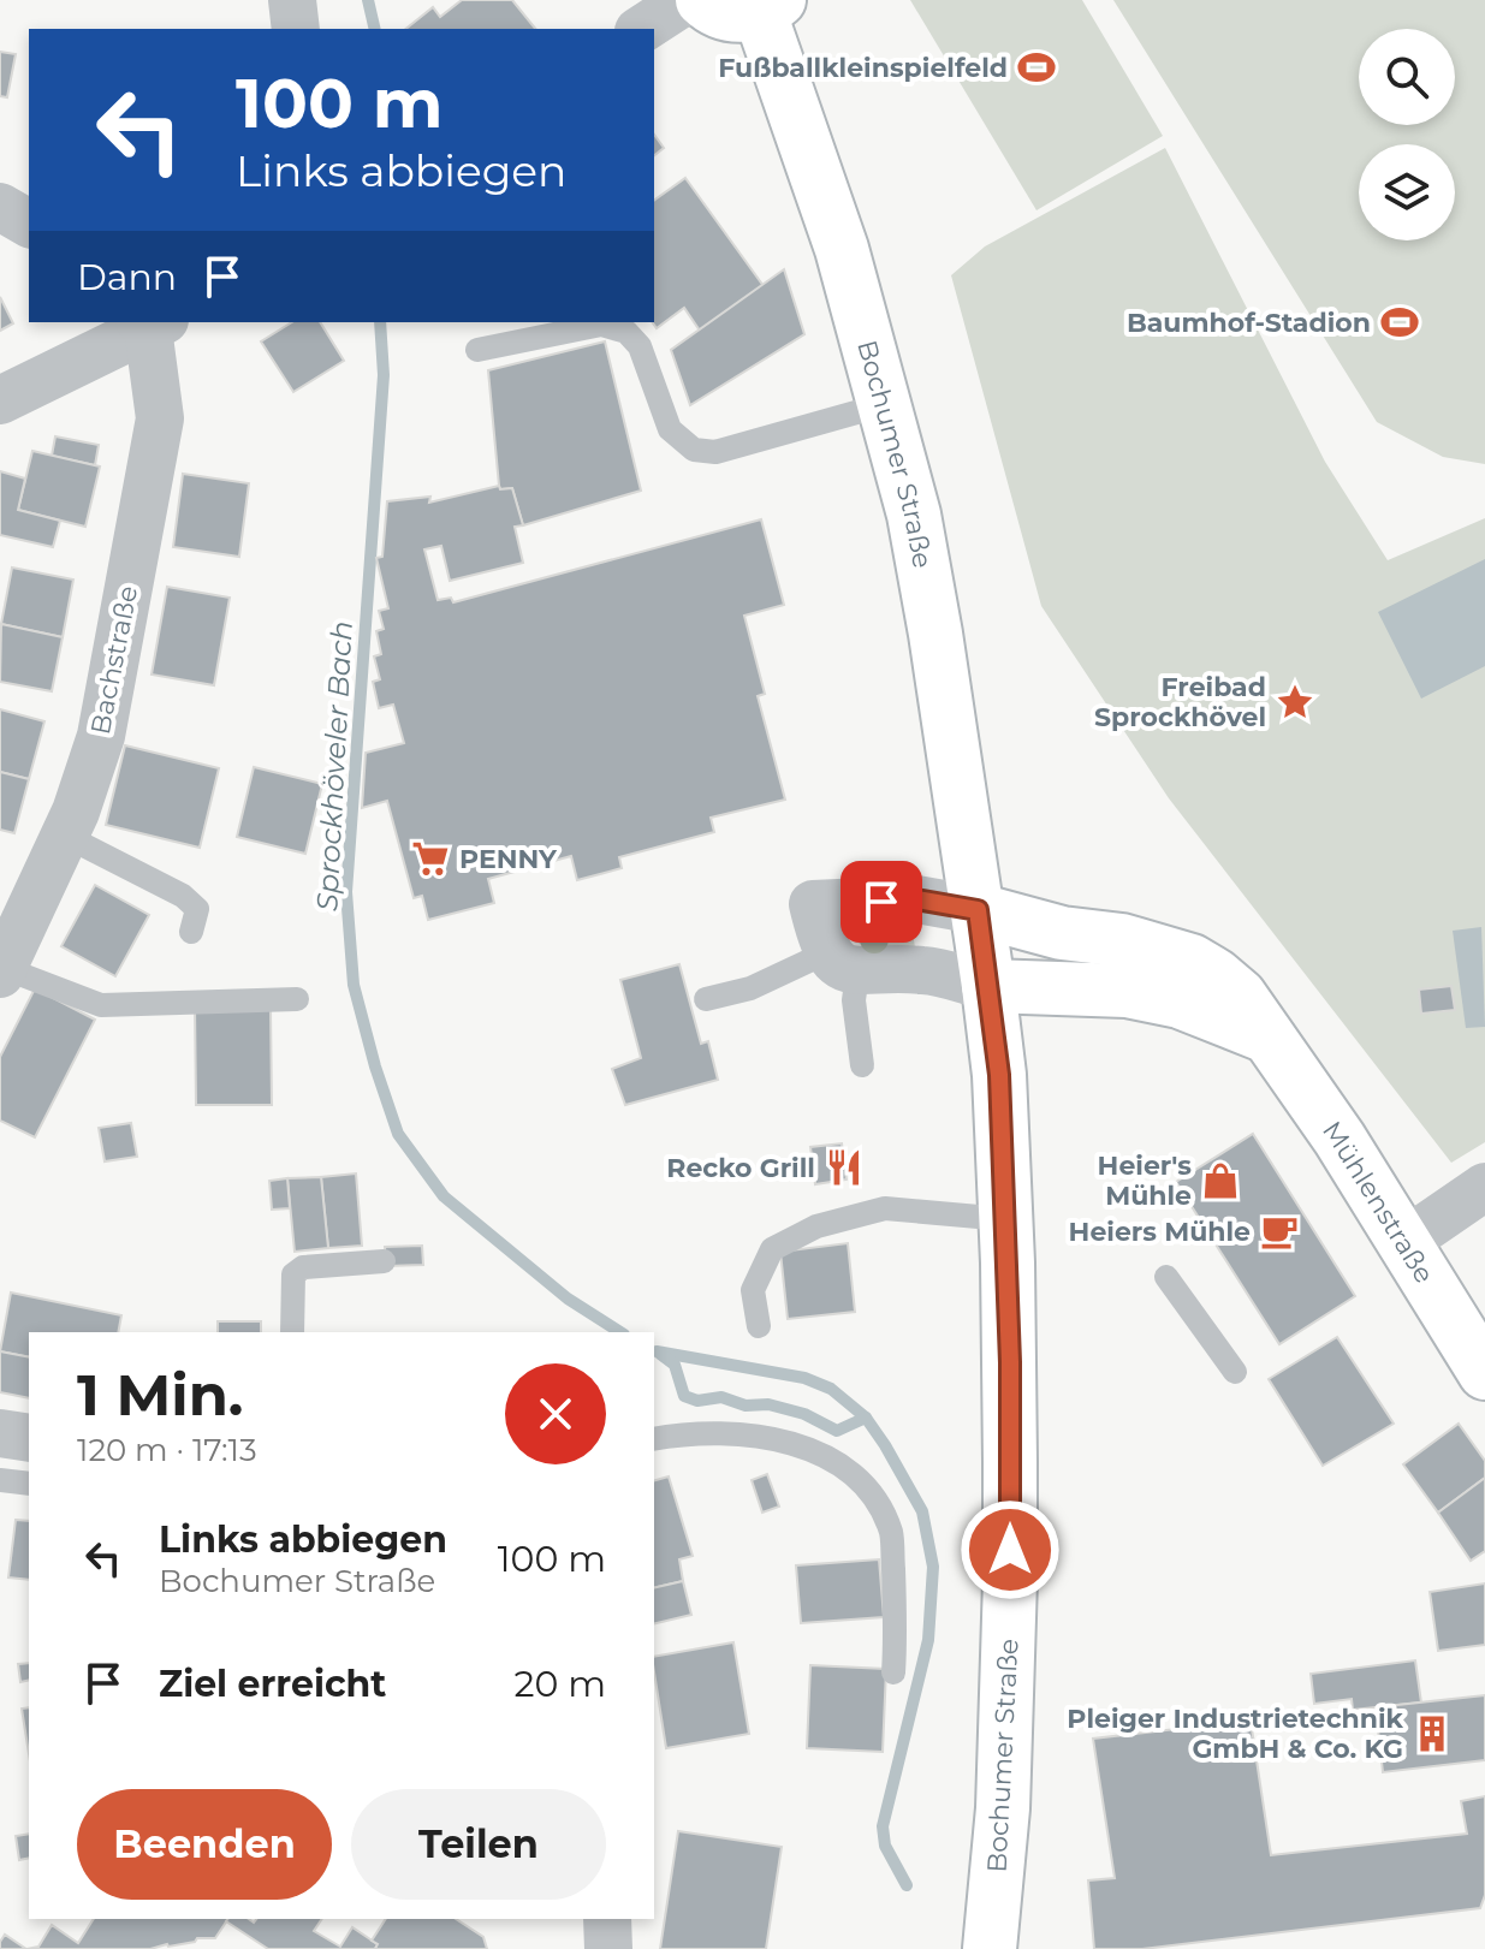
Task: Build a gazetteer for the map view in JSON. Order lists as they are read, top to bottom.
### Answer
{
  "streets": {
    "main road": ["Bochumer Straße", "Mühlenstraße"],
    "street": ["Bachstraße"]
  },
  "crossings": [
    ["Bochumer Straße", "Mühlenstraße"]
  ],
  "water": ["Sprockhöveler Bach"],
  "places": {
    "sports": ["Fußballkleinspielfeld", "Baumhof-Stadion"],
    "place": ["Freibad Sprockhövel"],
    "supermarket": ["PENNY"],
    "restaurant": ["Recko Grill"],
    "shop": ["Heier's Mühle"],
    "cafe": ["Heiers Mühle"],
    "building": ["Pleiger Industrietechnik GmbH & Co. KG"]
  },
  "page": {
    "turn": ["100 m", "Links abbiegen"],
    "then": "Dann",
    "heading": ["1 Min.", "120 m · 17:13"],
    "list": [
      {
        "name": "Links abbiegen",
        "note": "Bochumer Straße",
        "value": "100 m"
      },
      {
        "name": "Ziel erreicht",
        "value": "20 m"
      }
    ],
    "buttons": ["Beenden", "Teilen"]
  }
}
